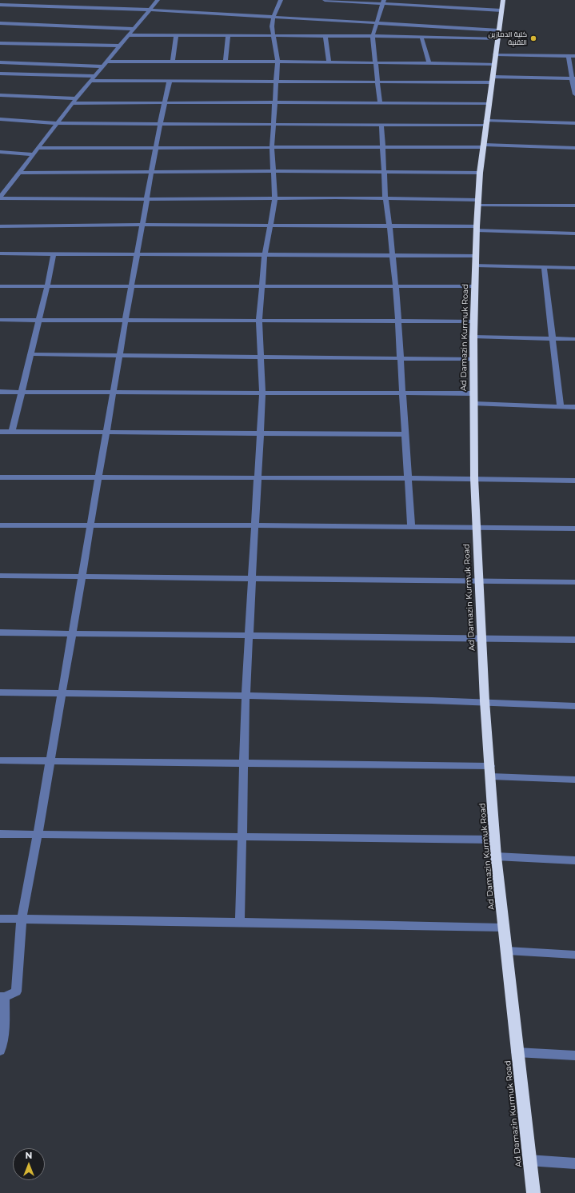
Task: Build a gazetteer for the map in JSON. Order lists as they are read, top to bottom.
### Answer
{
  "streets": {
    "highway": ["Ad Damazin Kurmuk Road"]
  },
  "places": ["كلية الدمازين التقنية"],
  "north": "top"
}
